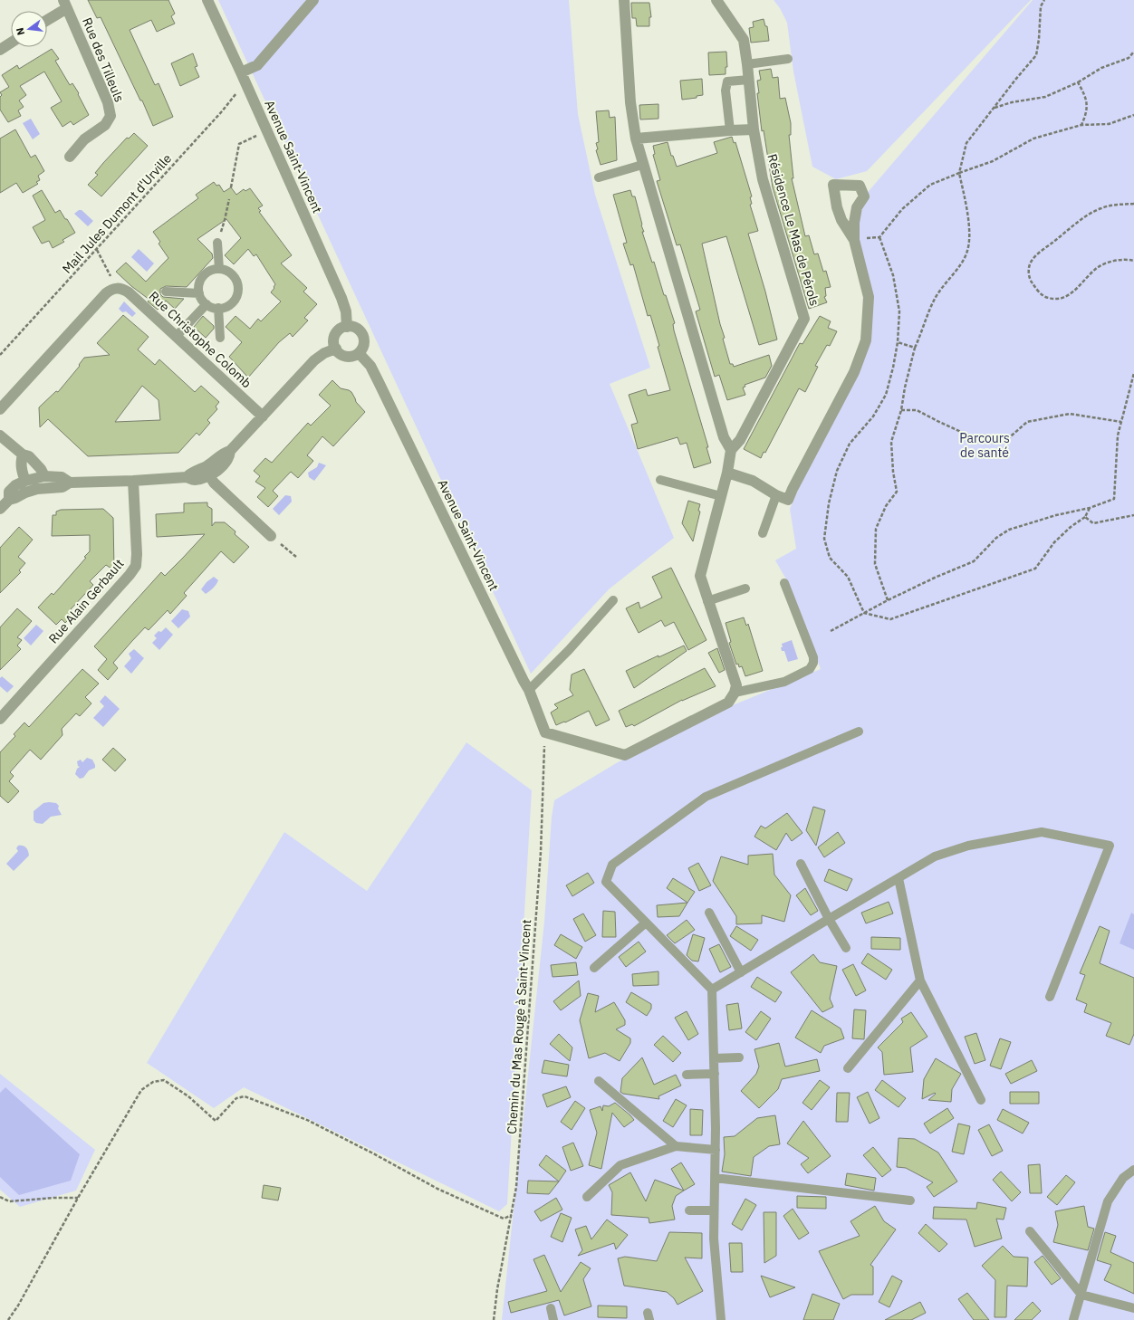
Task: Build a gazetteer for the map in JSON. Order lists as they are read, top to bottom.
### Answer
{
  "streets": {
    "street": [
      "Rue des Tilleuls",
      "Avenue Saint-Vincent",
      "Résidence Le Mas de Pérols",
      "Rue Christophe Colomb",
      "Rue Alain Gerbault"
    ],
    "path": ["Mail Jules Dumont d'Urville", "Chemin du Mas Rouge à Saint-Vincent"]
  },
  "crossings": [
    ["Avenue Saint-Vincent", "Mail Jules Dumont d'Urville"],
    ["Avenue Saint-Vincent", "Chemin du Mas Rouge à Saint-Vincent"]
  ],
  "parks": ["Parcours de santé"],
  "north": "left"
}
